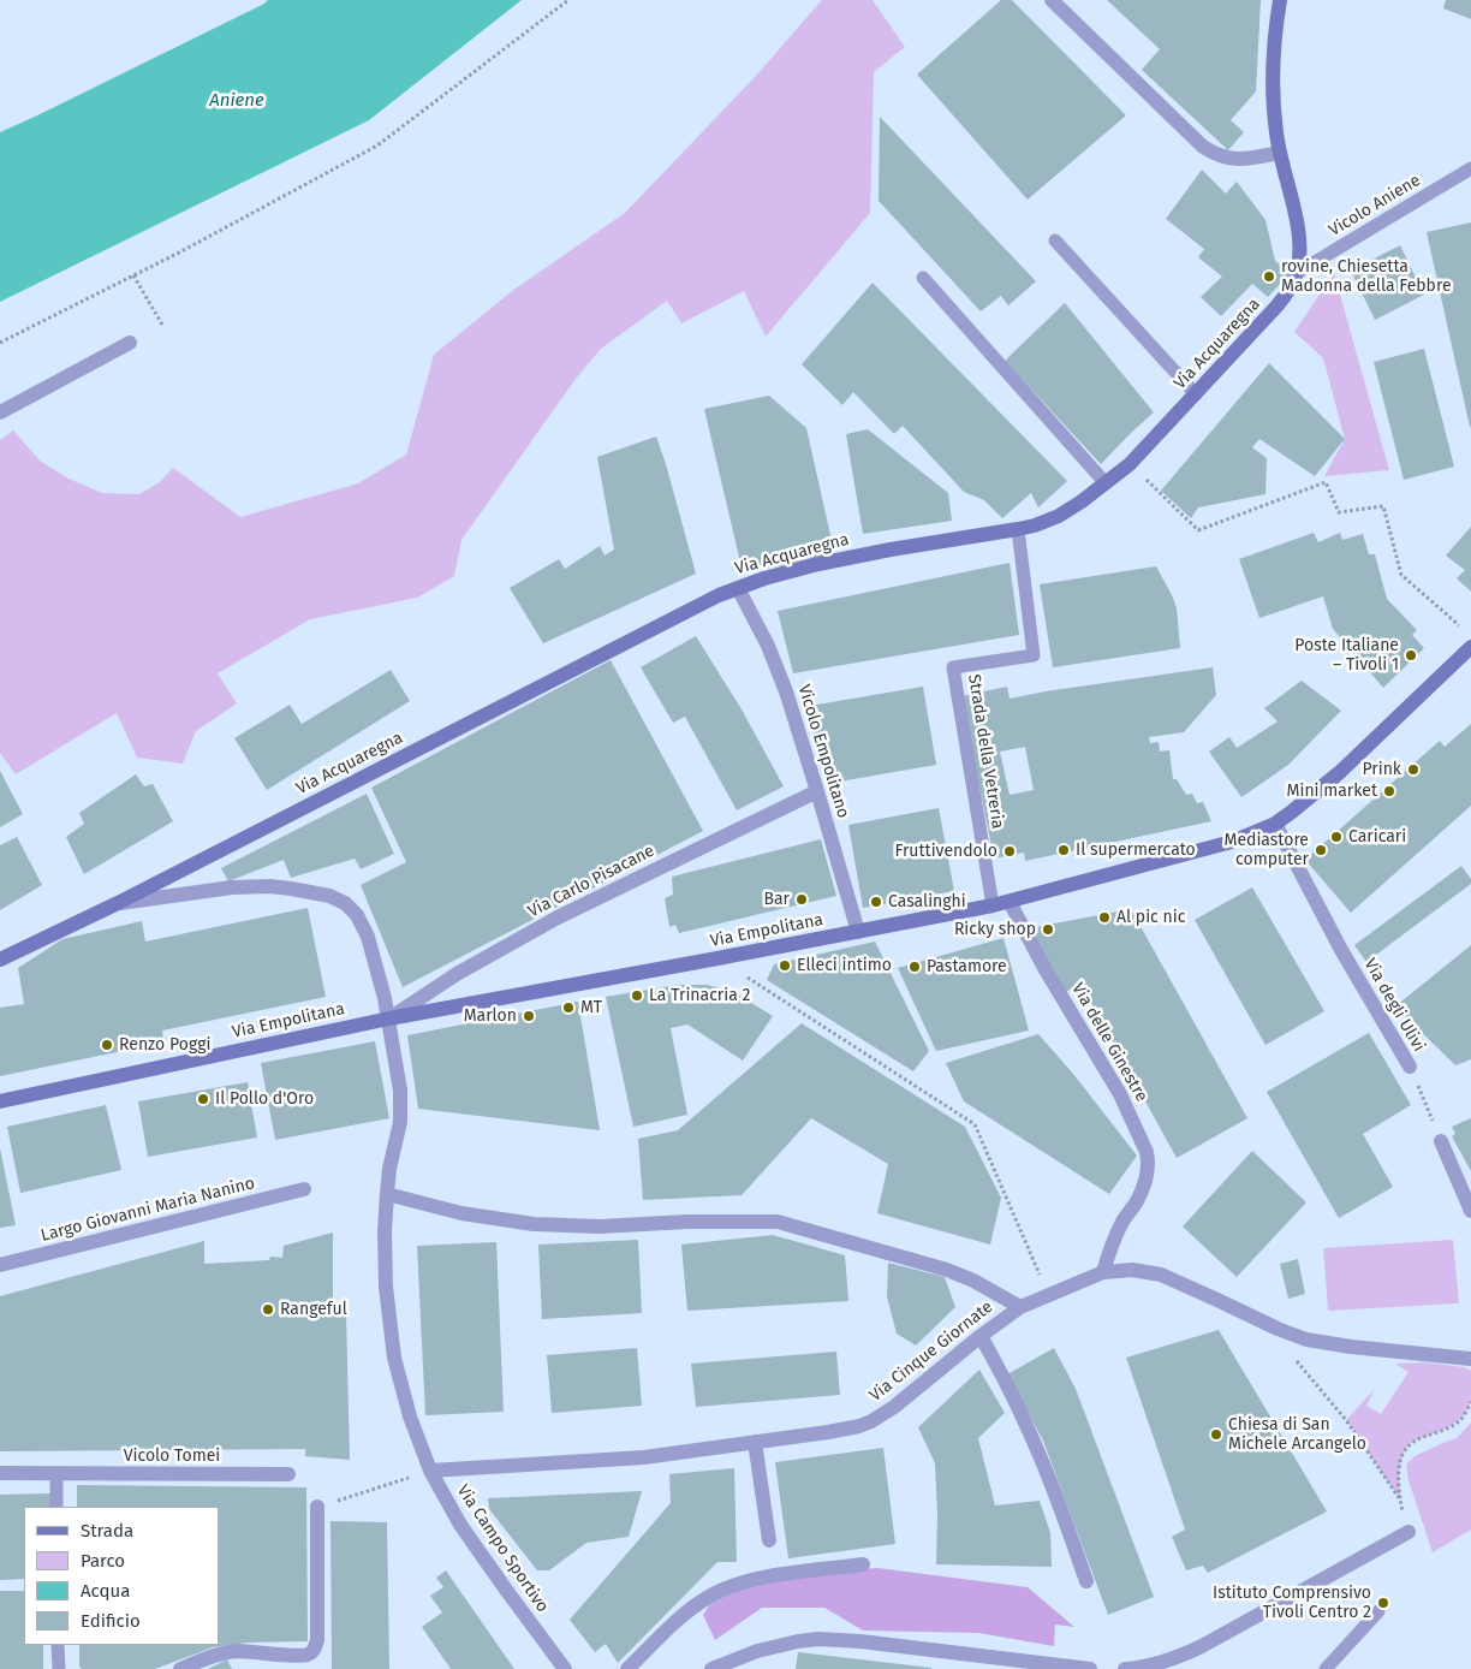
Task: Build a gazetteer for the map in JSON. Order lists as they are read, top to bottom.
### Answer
{
  "streets": {
    "main road": ["Via Acquaregna", "Via Empolitana"],
    "street": [
      "Vicolo Empolitano",
      "Via Carlo Pisacane",
      "Via degli Ulivi",
      "Via delle Ginestre",
      "Largo Giovanni Maria Nanino",
      "Via Cinque Giornate",
      "Vicolo Tomei",
      "Via Campo Sportivo"
    ],
    "lane": ["Vicolo Aniene", "Strada della Vetreria"]
  },
  "crossings": [
    ["Vicolo Aniene", "Via Acquaregna"],
    ["Via Acquaregna", "Vicolo Empolitano"],
    ["Via Acquaregna", "Strada della Vetreria"],
    ["Via Acquaregna", "Via Campo Sportivo"],
    ["Vicolo Empolitano", "Via Carlo Pisacane"],
    ["Vicolo Empolitano", "Via Empolitana"],
    ["Strada della Vetreria", "Via Empolitana"],
    ["Via Carlo Pisacane", "Via Empolitana"],
    ["Via Carlo Pisacane", "Via Campo Sportivo"],
    ["Via Empolitana", "Via degli Ulivi"],
    ["Via Empolitana", "Via delle Ginestre"],
    ["Via Empolitana", "Via Campo Sportivo"],
    ["Via Cinque Giornate", "Via Campo Sportivo"]
  ],
  "water": ["Aniene"],
  "places": [
    "rovine, Chiesetta Madonna della Febbre",
    "Poste Italiane – Tivoli 1",
    "Prink",
    "Mini market",
    "Caricari",
    "Il supermercato",
    "Mediastore computer",
    "Fruttivendolo",
    "Bar",
    "Casalinghi",
    "Al pic nic",
    "Ricky shop",
    "Elleci intimo",
    "Pastamore",
    "La Trinacria 2",
    "MT",
    "Marlon",
    "Renzo Poggi",
    "Il Pollo d'Oro",
    "Rangeful",
    "Chiesa di San Michele Arcangelo",
    "Istituto Comprensivo Tivoli Centro 2"
  ],
  "legend": [
    "Strada",
    "Parco",
    "Acqua",
    "Edificio"
  ]
}
